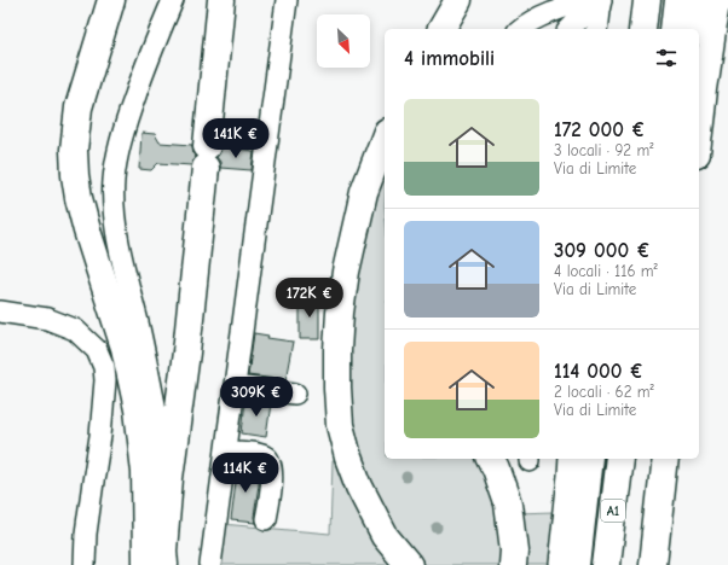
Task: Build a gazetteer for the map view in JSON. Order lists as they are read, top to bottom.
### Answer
{
  "streets": {
    "highway": ["A1"]
  },
  "north": "bottom right",
  "page": {
    "heading": "4 immobili",
    "list": [
      {
        "name": "172 000 €",
        "note": "3 locali · 92 m² · Via di Limite"
      },
      {
        "name": "309 000 €",
        "note": "4 locali · 116 m² · Via di Limite"
      },
      {
        "name": "114 000 €",
        "note": "2 locali · 62 m² · Via di Limite"
      }
    ],
    "price": [
      "141K €",
      "172K €",
      "309K €",
      "114K €"
    ]
  }
}
